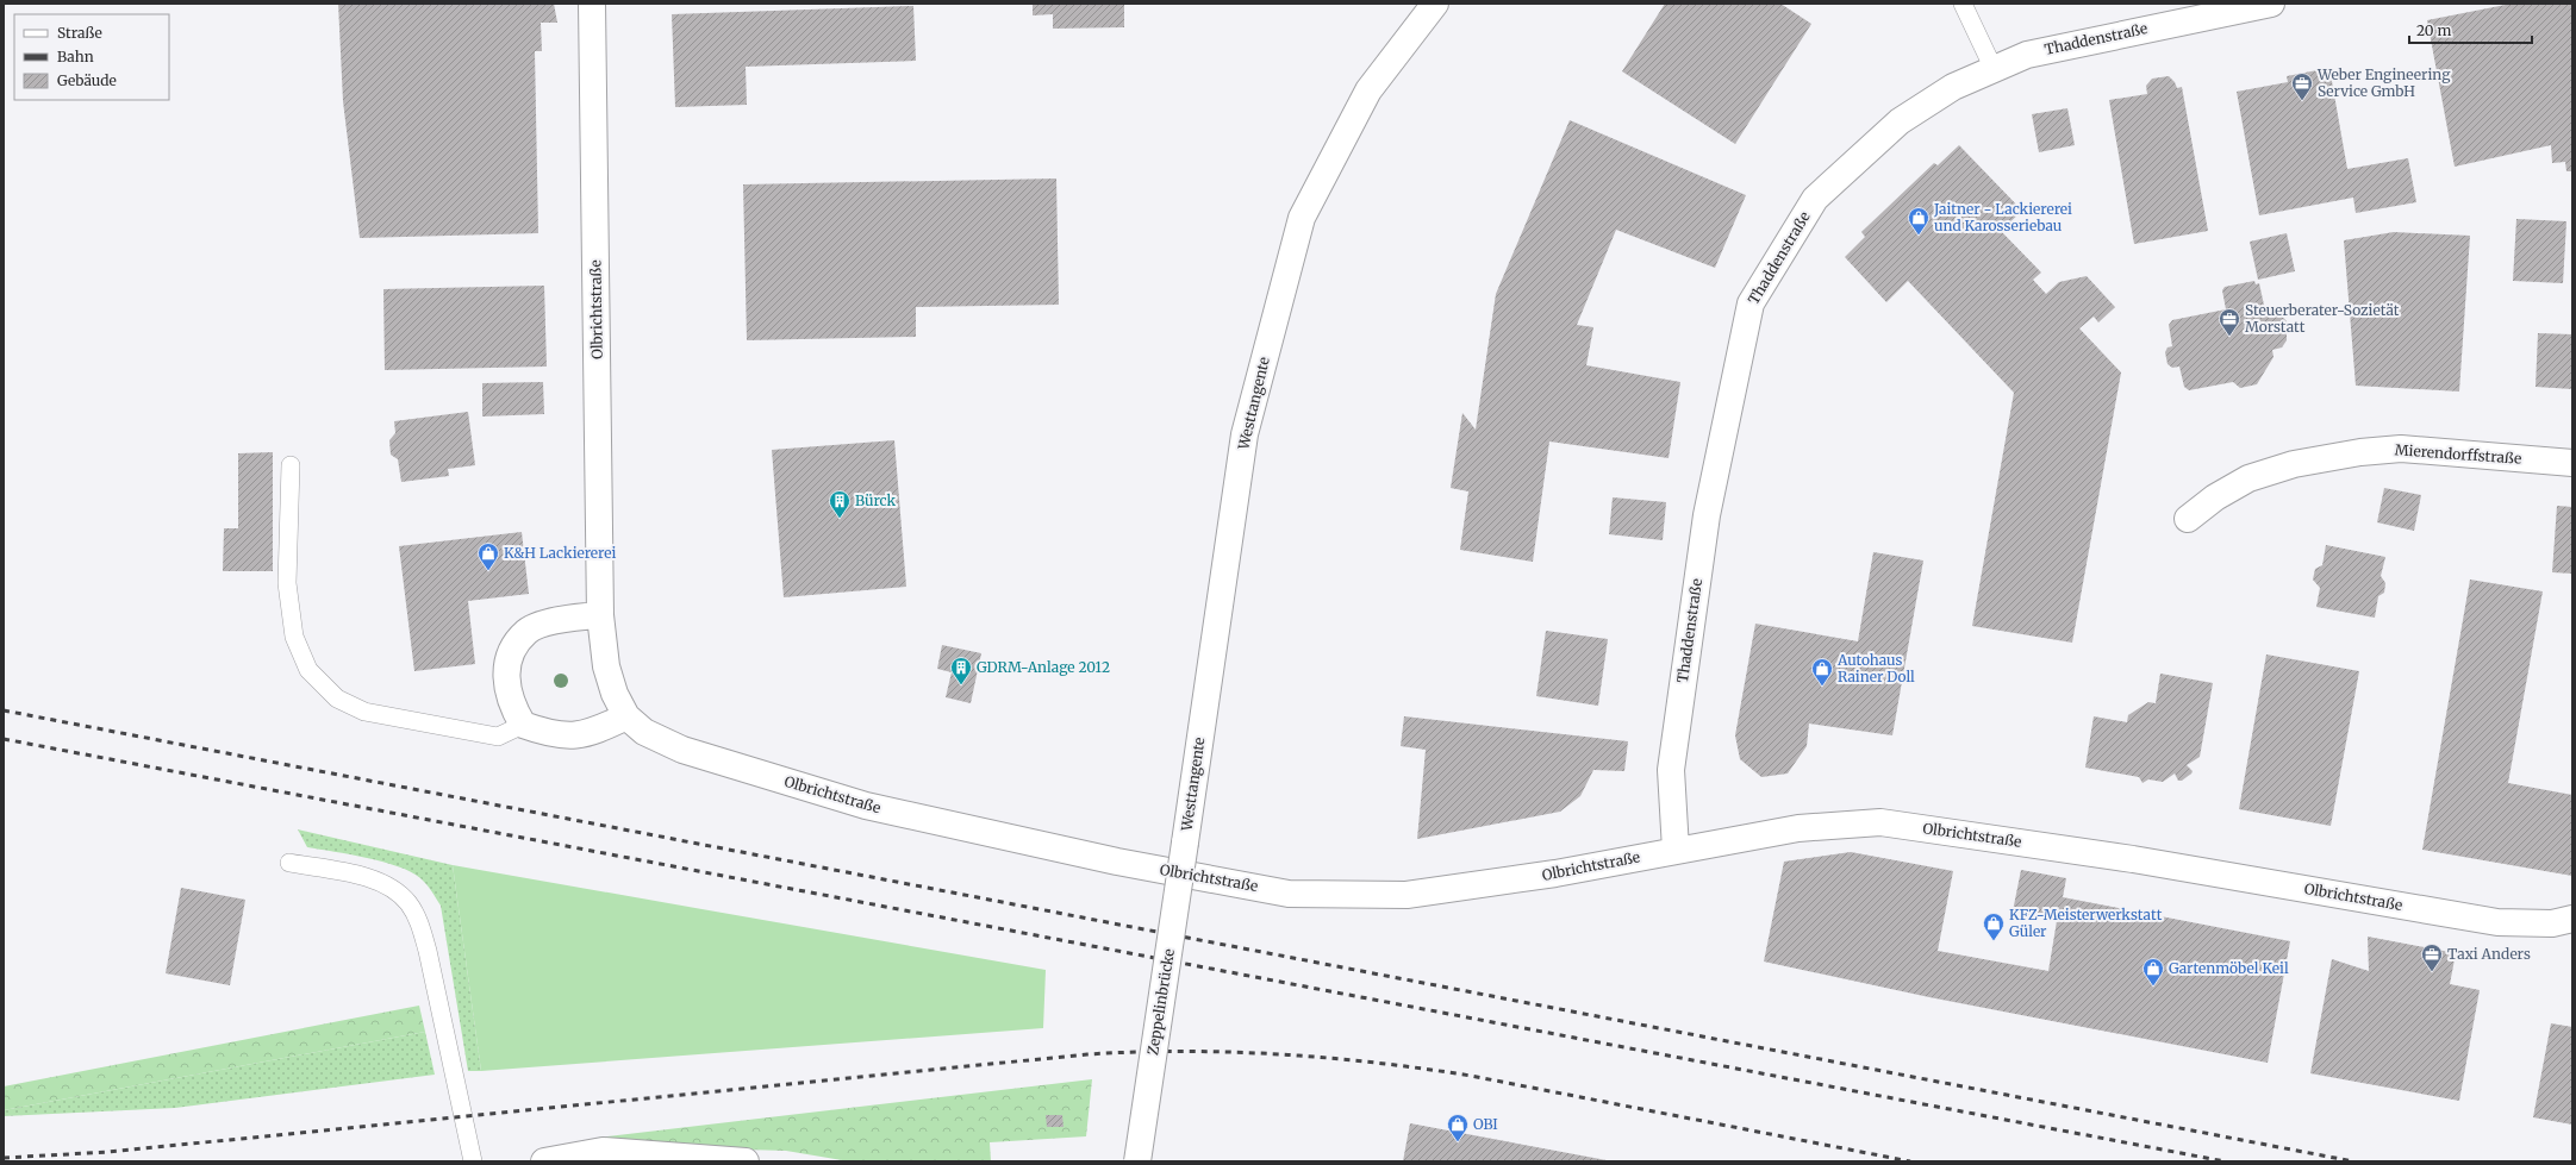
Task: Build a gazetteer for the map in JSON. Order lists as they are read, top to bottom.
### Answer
{
  "streets": {
    "street": [
      "Thaddenstraße",
      "Olbrichtstraße",
      "Westtangente",
      "Mierendorffstraße",
      "Zeppelinbrücke"
    ]
  },
  "crossings": [
    ["Thaddenstraße", "Olbrichtstraße"],
    ["Westtangente", "Zeppelinbrücke"]
  ],
  "places": {
    "office": ["Weber Engineering Service GmbH", "Steuerberater-Sozietät Morstatt", "Taxi Anders"],
    "shop": [
      "Jaitner - Lackiererei und Karosseriebau",
      "K&H Lackiererei",
      "Autohaus Rainer Doll",
      "KFZ-Meisterwerkstatt Güler",
      "Gartenmöbel Keil",
      "OBI"
    ],
    "building": ["Bürck", "GDRM-Anlage 2012"]
  },
  "legend": ["Straße", "Bahn", "Gebäude"],
  "scale_bar": "20 m"
}
